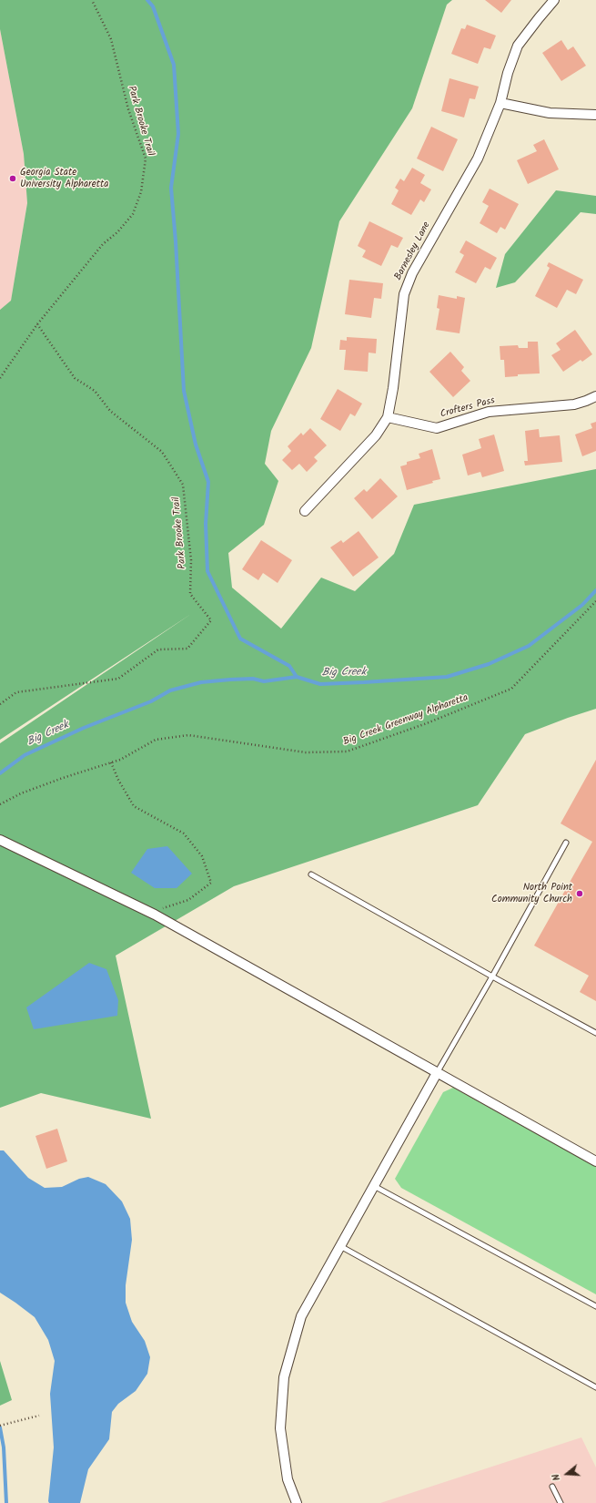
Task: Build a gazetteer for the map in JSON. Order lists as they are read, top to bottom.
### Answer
{
  "streets": {
    "street": ["Barnesley Lane", "Crofters Pass"],
    "path": ["Park Brooke Trail", "Big Creek Greenway Alpharetta"]
  },
  "crossings": [
    ["Barnesley Lane", "Crofters Pass"]
  ],
  "water": ["Big Creek"],
  "places": ["Georgia State University Alpharetta", "North Point Community Church"],
  "north": "left"
}
